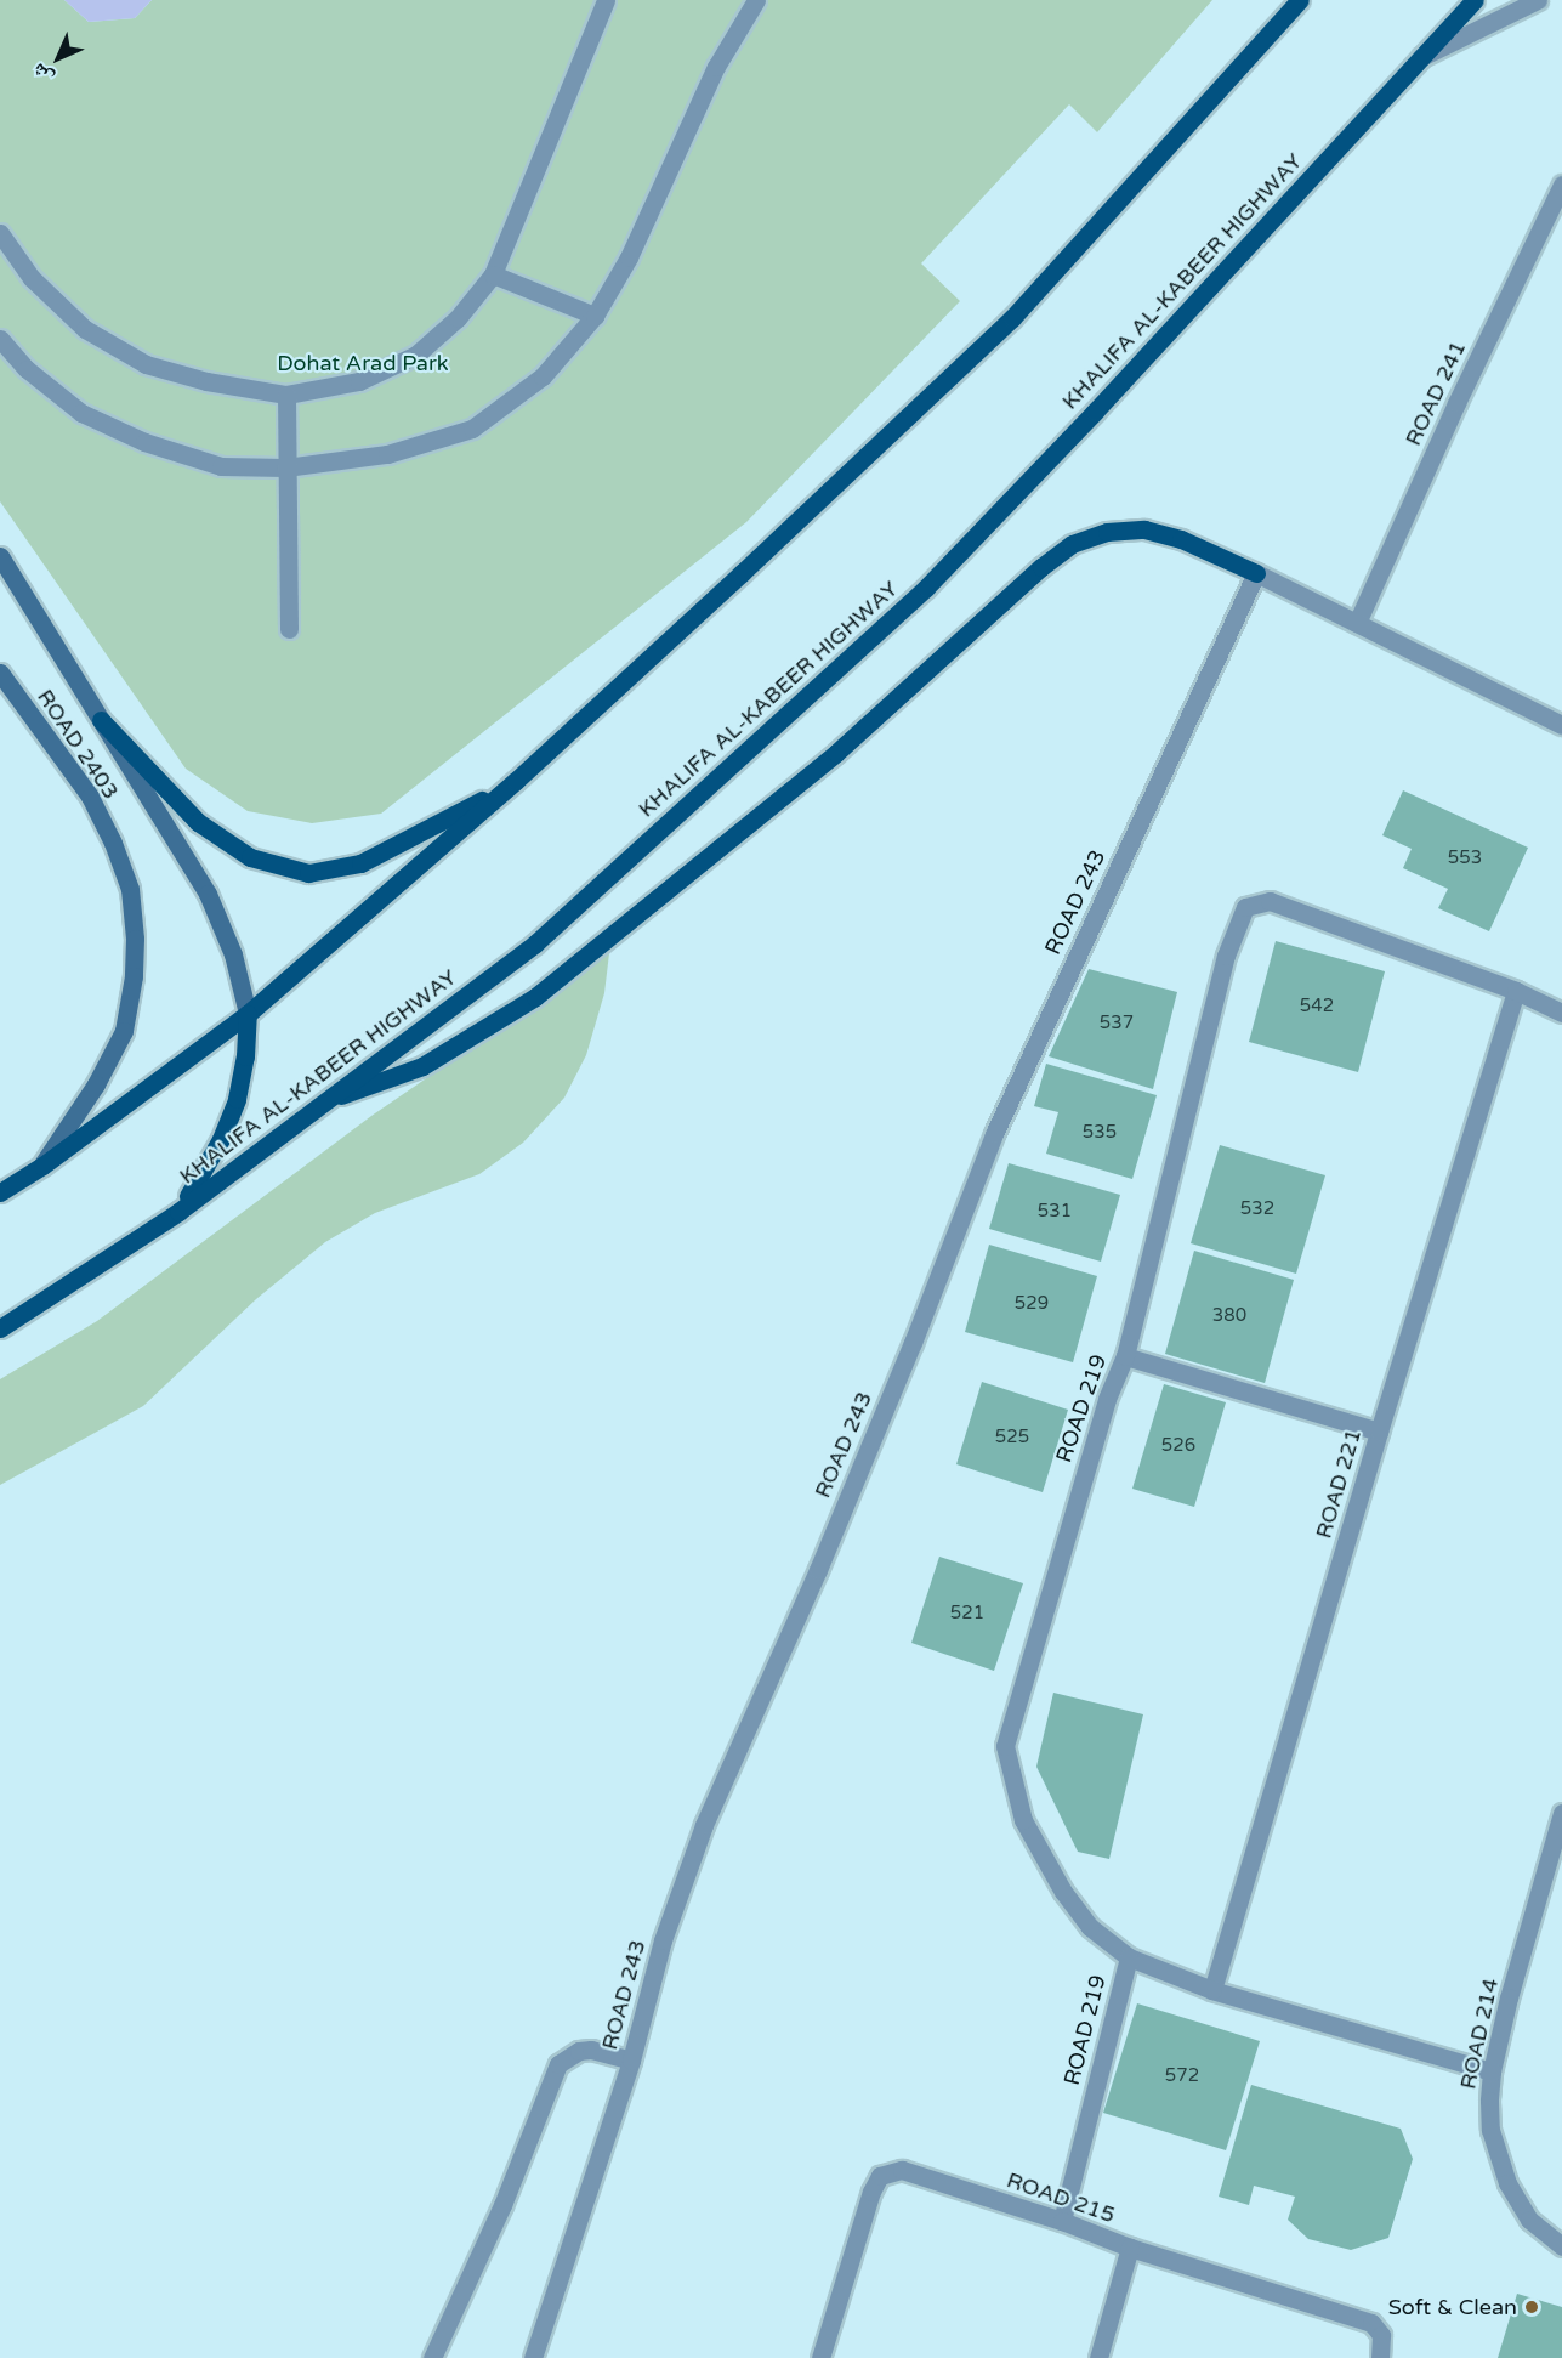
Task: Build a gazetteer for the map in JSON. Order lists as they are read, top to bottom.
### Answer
{
  "streets": {
    "main road": ["KHALIFA AL-KABEER HIGHWAY", "ROAD 2403"],
    "street": [
      "ROAD 241",
      "ROAD 243",
      "ROAD 219",
      "ROAD 221",
      "ROAD 214",
      "ROAD 215"
    ]
  },
  "crossings": [
    ["ROAD 219", "ROAD 221"],
    ["ROAD 219", "ROAD 215"]
  ],
  "parks": ["Dohat Arad Park"],
  "places": ["Soft & Clean"],
  "house_numbers": [
    "553",
    "542",
    "537",
    "535",
    "532",
    "531",
    "529",
    "380",
    "525",
    "526",
    "521",
    "572"
  ],
  "north": "bottom left"
}
